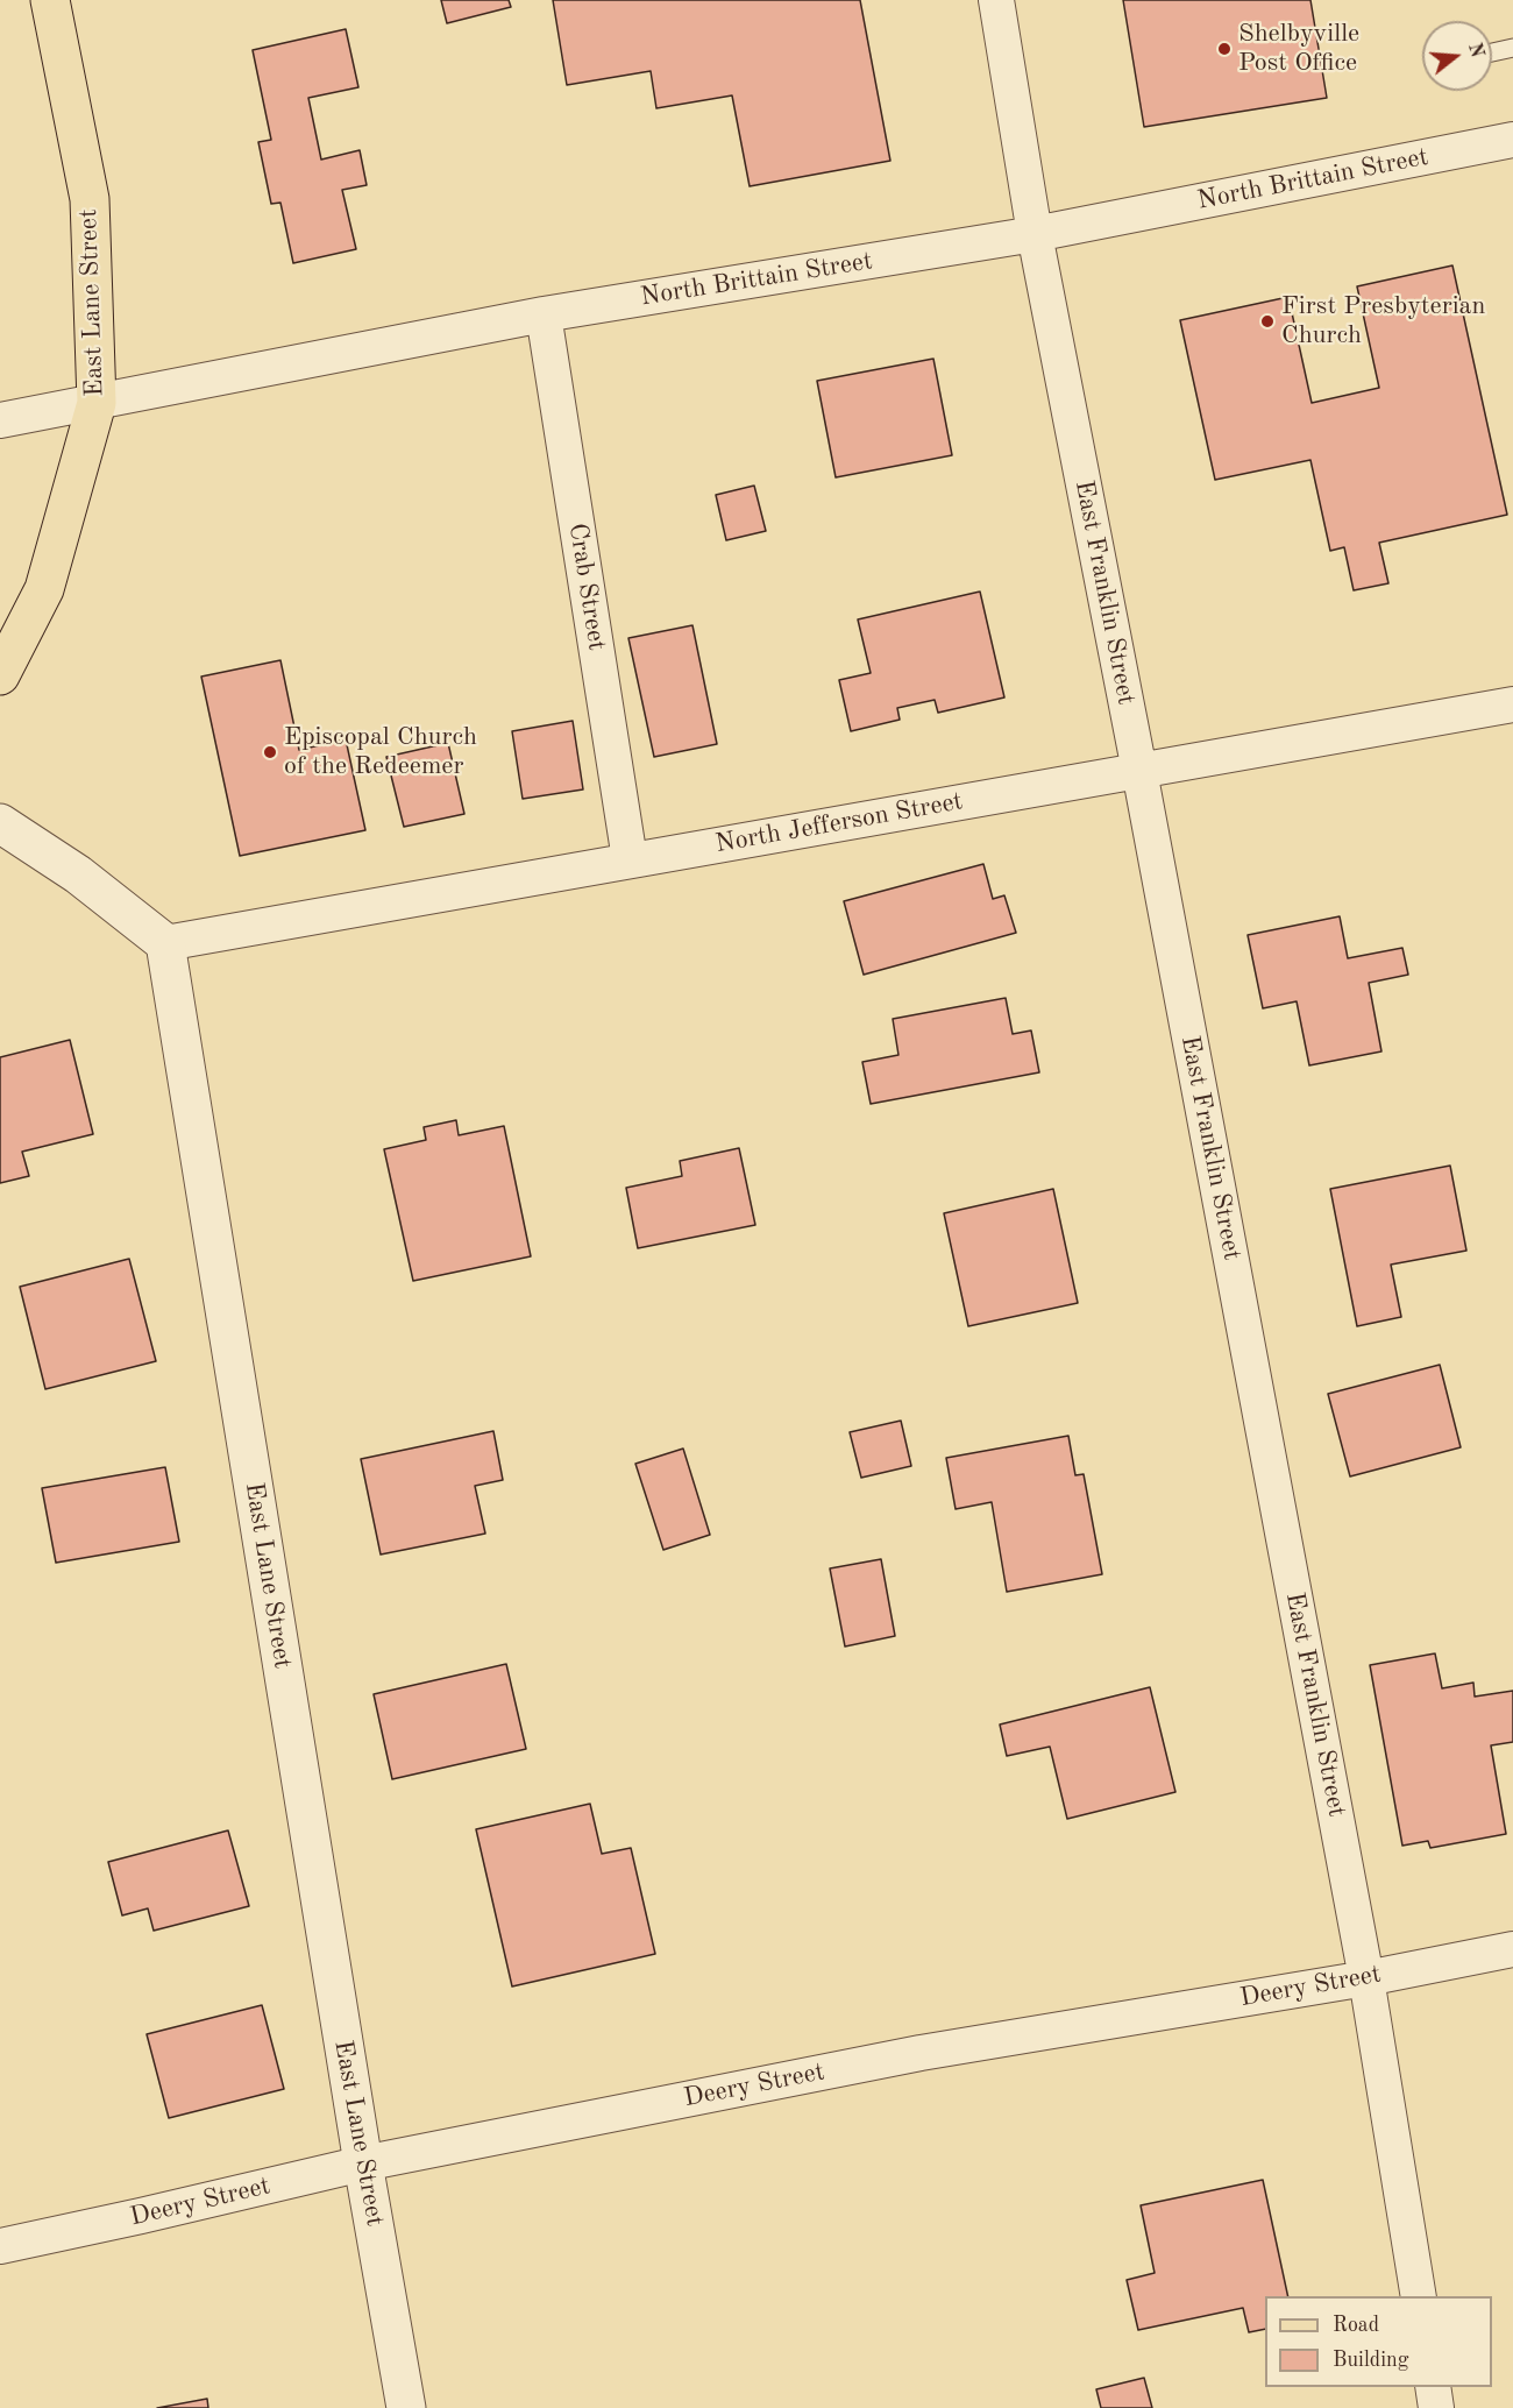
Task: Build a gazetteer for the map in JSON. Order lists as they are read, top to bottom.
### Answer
{
  "streets": {
    "main road": ["East Lane Street"],
    "street": [
      "North Brittain Street",
      "Crab Street",
      "East Franklin Street",
      "North Jefferson Street",
      "Deery Street"
    ]
  },
  "crossings": [
    ["North Brittain Street", "East Lane Street"],
    ["North Brittain Street", "Crab Street"],
    ["North Brittain Street", "East Franklin Street"],
    ["East Lane Street", "North Jefferson Street"],
    ["East Lane Street", "Deery Street"],
    ["Crab Street", "North Jefferson Street"],
    ["East Franklin Street", "North Jefferson Street"],
    ["East Franklin Street", "Deery Street"]
  ],
  "places": ["Shelbyville Post Office", "First Presbyterian Church", "Episcopal Church of the Redeemer"],
  "legend": ["Road", "Building"],
  "north": "right"
}
